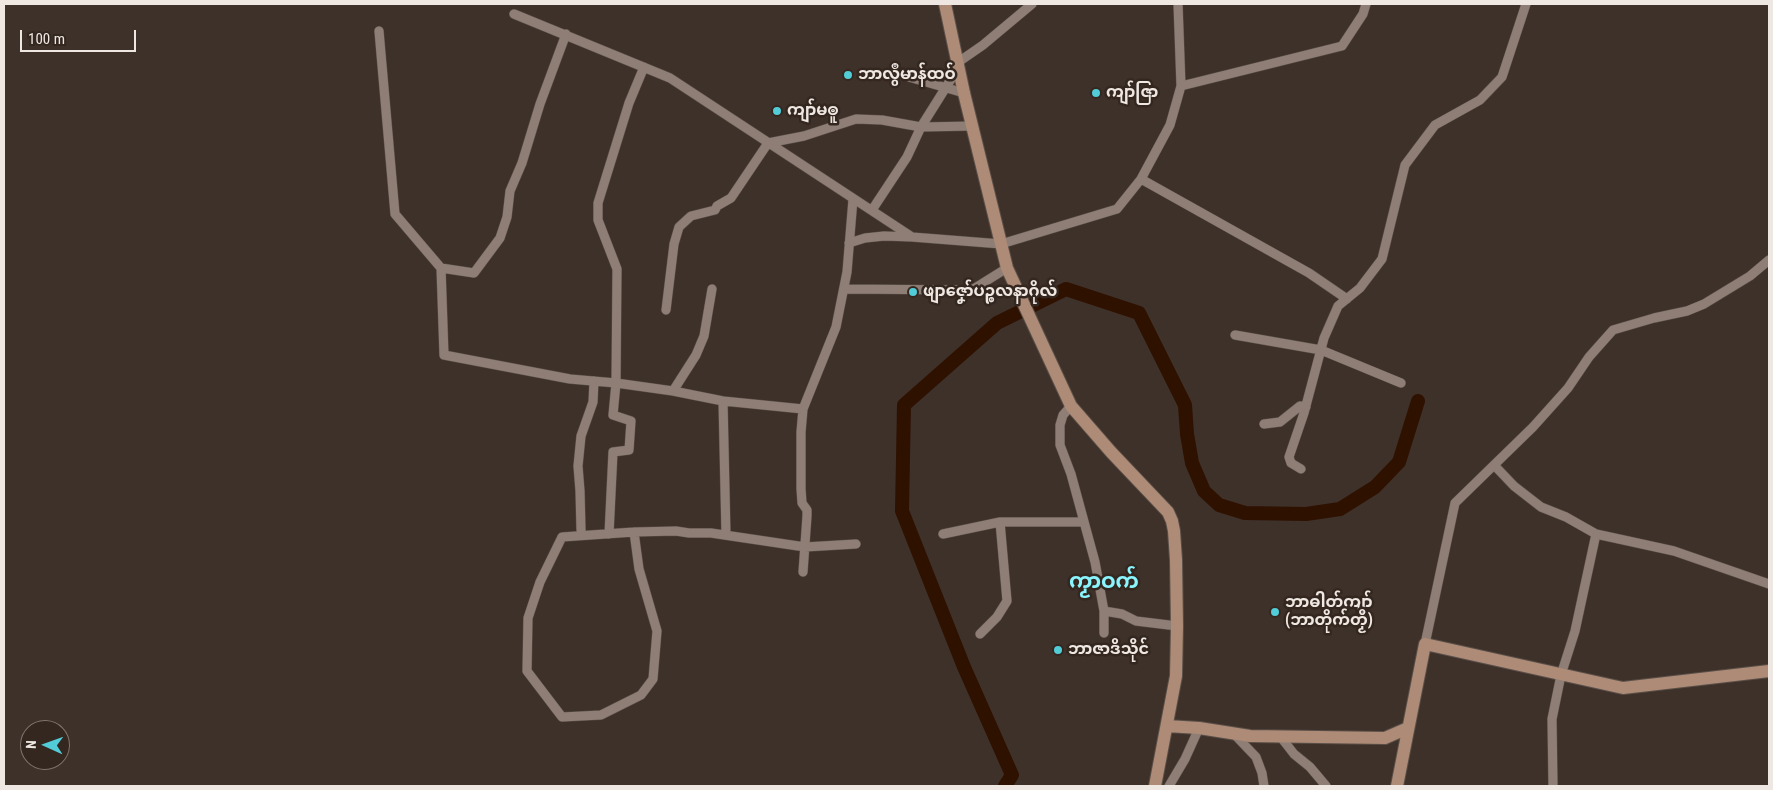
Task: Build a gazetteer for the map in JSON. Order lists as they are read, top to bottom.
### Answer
{
  "districts": ["ကၟာဝက်"],
  "places": [
    "ဘာလွဳမာန်ထဝ်",
    "ကျာ်ဇြာ",
    "ကျာ်မၜူ",
    "ဖျာဇၞော်ပဉ္စလနာဂိုလ်",
    "ဘာဓါတ်ကျာ် (ဘာတိုက်တၟိ)",
    "ဘာဇာဒိသိုင်"
  ],
  "scale_bar": "100 m",
  "north": "left"
}
